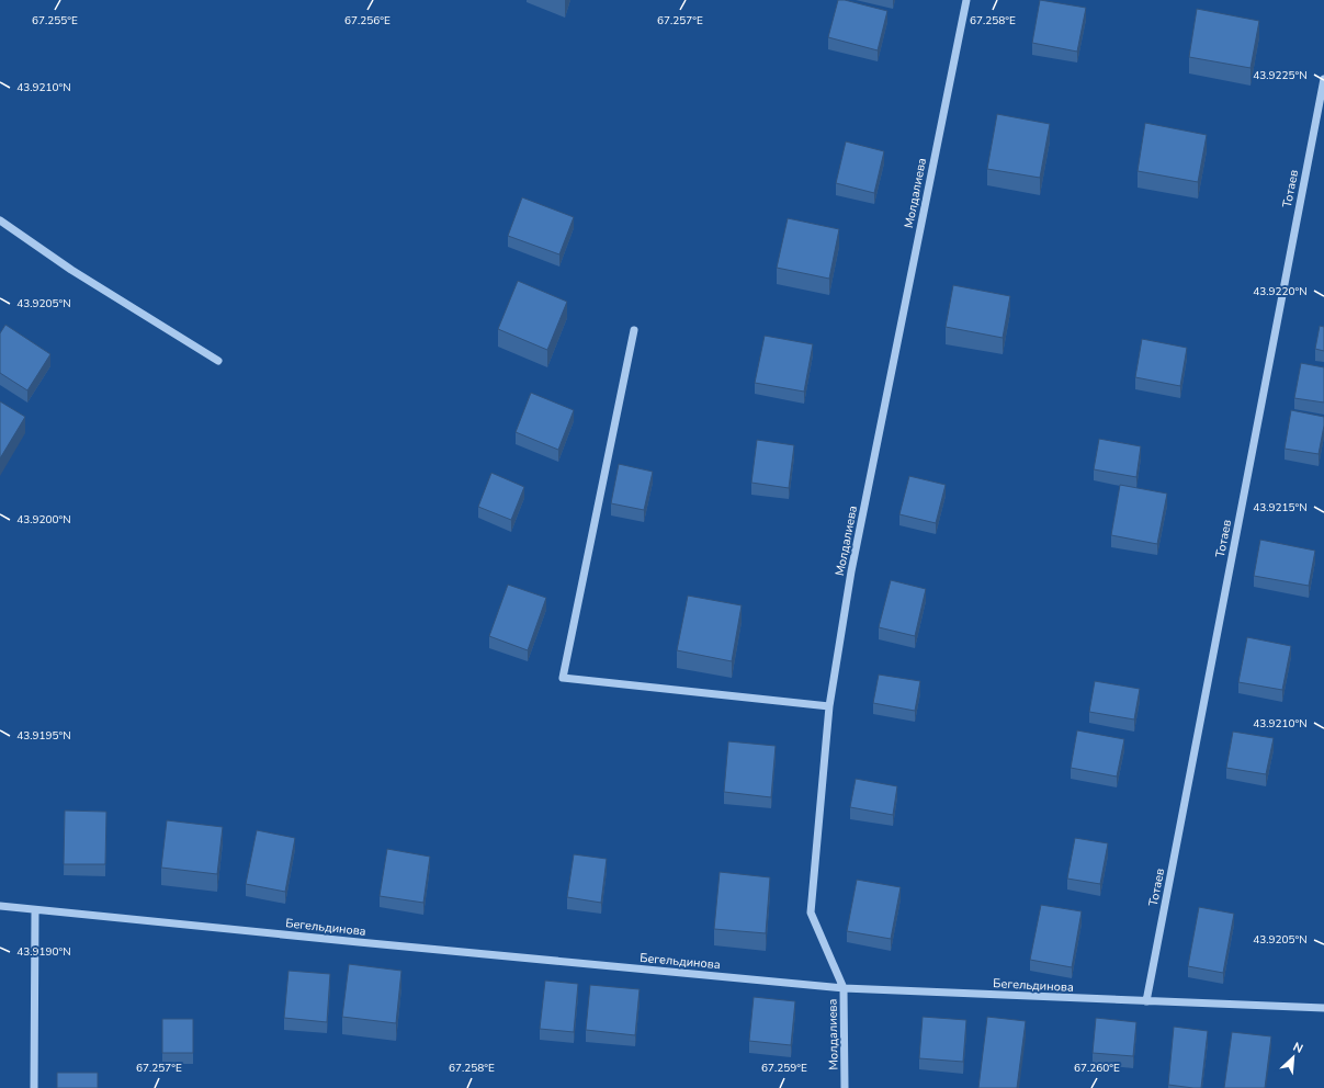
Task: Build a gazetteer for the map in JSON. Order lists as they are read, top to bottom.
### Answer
{
  "streets": {
    "street": ["Тотаев", "Молдалиева", "Бегельдинова"]
  },
  "crossings": [
    ["Тотаев", "Бегельдинова"],
    ["Молдалиева", "Бегельдинова"]
  ],
  "north": "top right",
  "coordinates": [
    "67.255°E",
    "67.256°E",
    "67.257°E",
    "67.258°E",
    "43.9225°N",
    "43.9210°N",
    "43.9220°N",
    "43.9205°N",
    "43.9215°N",
    "43.9200°N",
    "43.9195°N",
    "43.9190°N",
    "67.259°E",
    "67.260°E"
  ]
}
